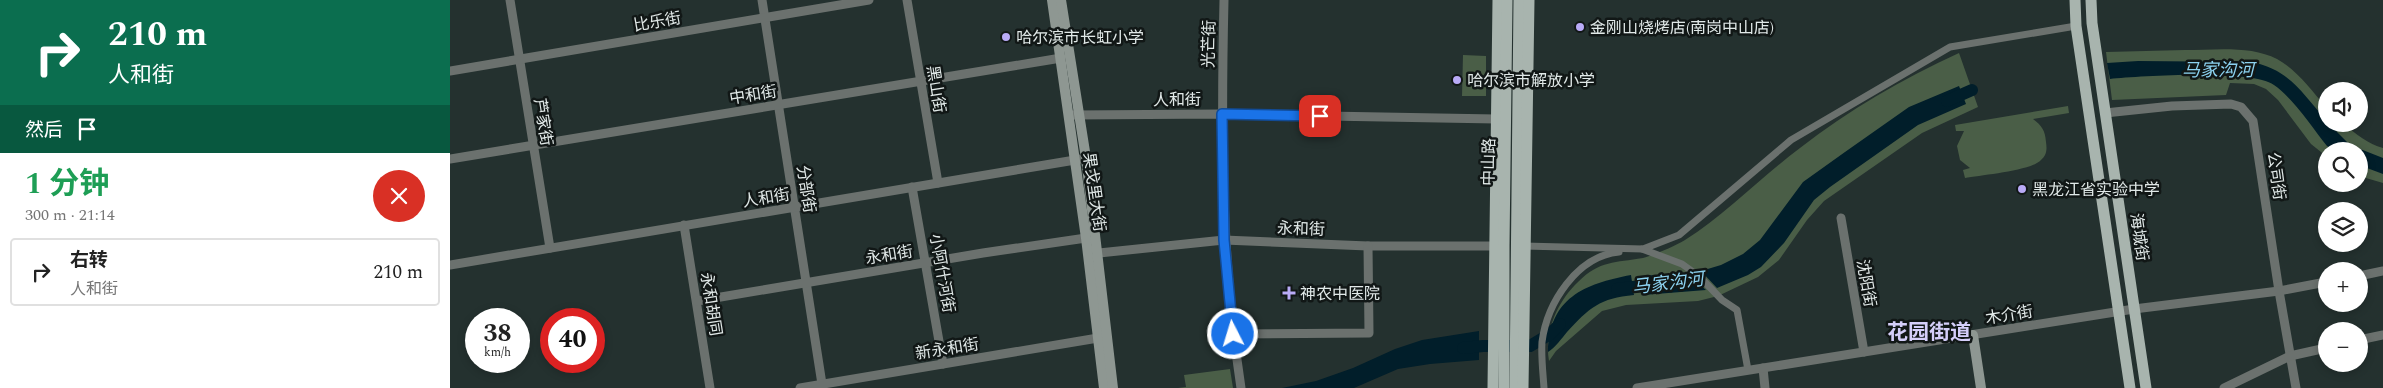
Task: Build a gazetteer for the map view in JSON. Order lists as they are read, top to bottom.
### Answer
{
  "streets": {
    "main road": ["中山路", "果戈里大街", "海城街"],
    "street": [
      "比乐街",
      "光芒街",
      "黑山街",
      "中和街",
      "人和街",
      "芦家街",
      "公司街",
      "分部街",
      "永和街",
      "小阿什河街",
      "沈阳街",
      "永和胡同",
      "木介街",
      "新永和街"
    ]
  },
  "crossings": [
    ["比乐街", "芦家街"],
    ["比乐街", "分部街"],
    ["光芒街", "人和街"],
    ["光芒街", "永和街"],
    ["黑山街", "中和街"],
    ["黑山街", "人和街"],
    ["中和街", "芦家街"],
    ["中和街", "分部街"],
    ["中和街", "果戈里大街"],
    ["人和街", "芦家街"],
    ["人和街", "分部街"],
    ["人和街", "果戈里大街"],
    ["人和街", "小阿什河街"],
    ["人和街", "永和胡同"],
    ["中山路", "永和街"],
    ["公司街", "海城街"],
    ["公司街", "木介街"],
    ["分部街", "永和街"],
    ["分部街", "新永和街"],
    ["果戈里大街", "永和街"],
    ["果戈里大街", "新永和街"],
    ["永和街", "小阿什河街"],
    ["永和街", "永和胡同"],
    ["海城街", "木介街"],
    ["小阿什河街", "新永和街"],
    ["沈阳街", "木介街"]
  ],
  "districts": ["花园街道"],
  "water": ["马家沟河"],
  "places": {
    "other": [
      "金刚山烧烤店(南岗中山店)",
      "哈尔滨市长虹小学",
      "哈尔滨市解放小学",
      "黑龙江省实验中学"
    ],
    "health": ["神农中医院"]
  },
  "page": {
    "turn": ["210 m", "人和街"],
    "map_buttons": ["+", "−"],
    "then": "然后",
    "heading": ["1 分钟", "300 m · 21:14"],
    "list": [
      {
        "name": "右转",
        "note": "人和街",
        "value": "210 m"
      }
    ],
    "speed": "38 km/h",
    "limit": "40"
  }
}
